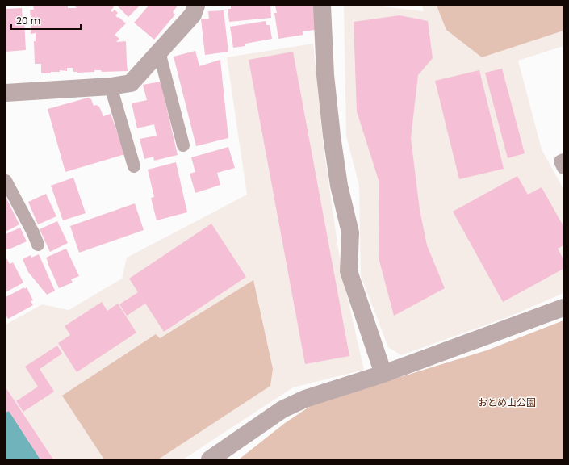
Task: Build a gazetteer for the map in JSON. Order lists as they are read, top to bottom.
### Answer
{
  "parks": ["おとめ山公園"],
  "scale_bar": "20 m"
}
